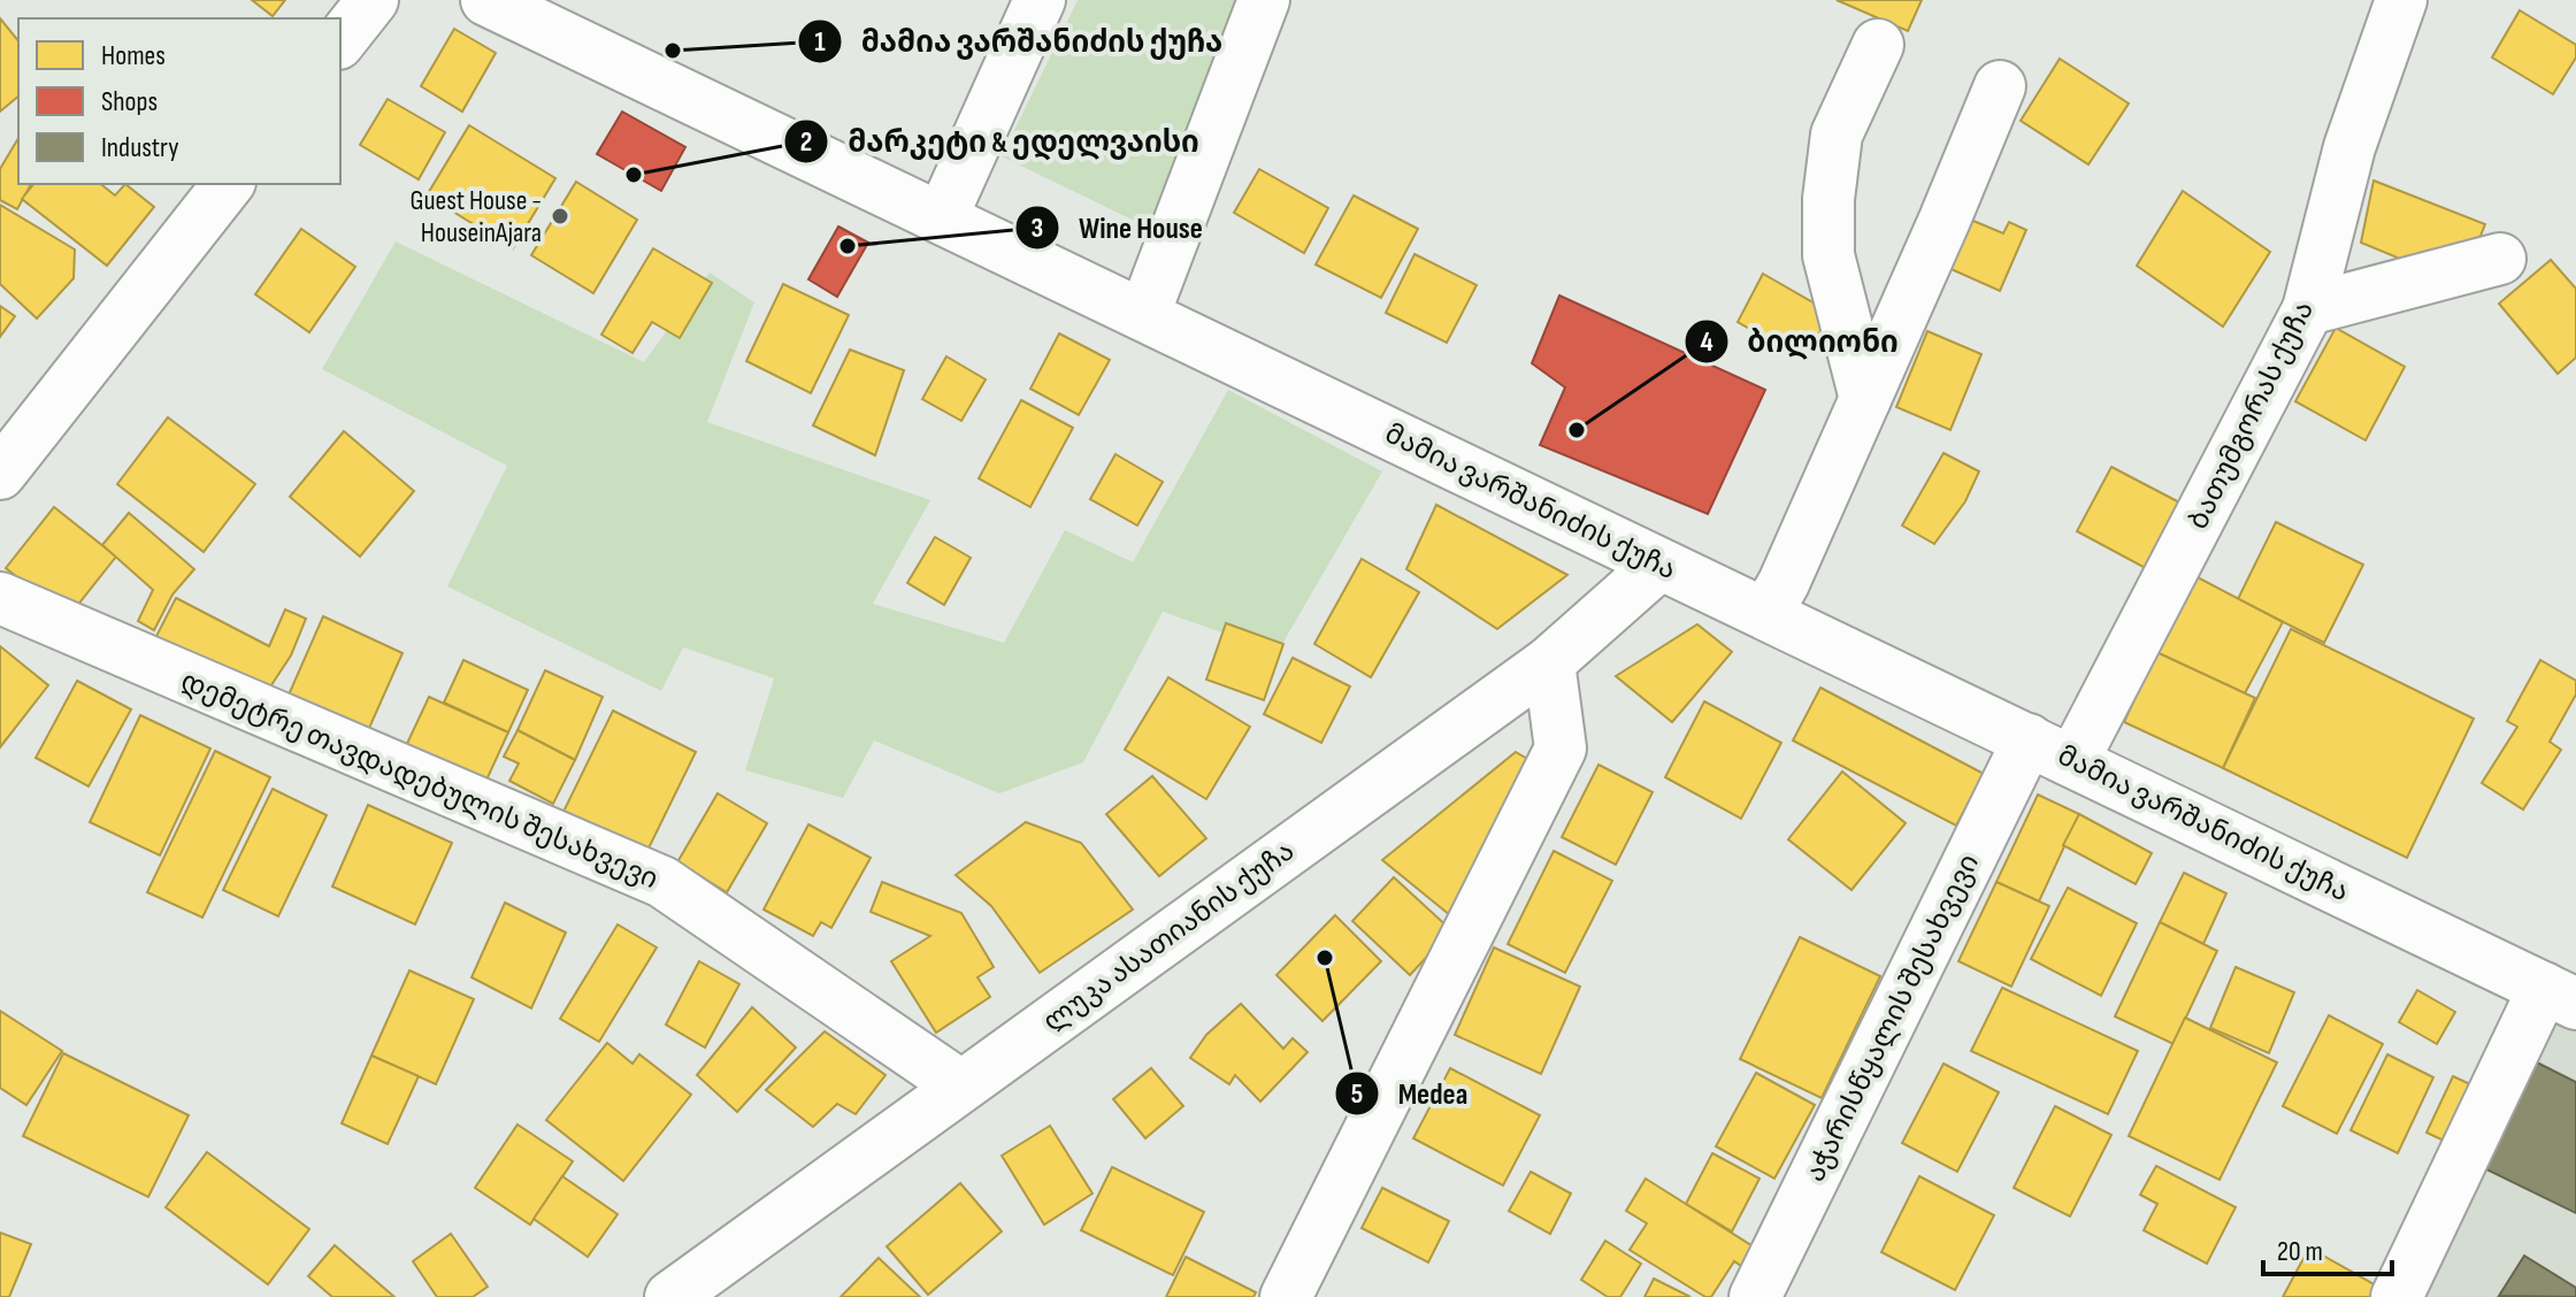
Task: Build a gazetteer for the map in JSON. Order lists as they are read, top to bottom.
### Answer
{
  "streets": {
    "street": [
      "ბათუმგორას ქუჩა",
      "მამია ვარშანიძის ქუჩა",
      "დემეტრე თავდადებულის შესახვევი",
      "ლუკა ასათიანის ქუჩა",
      "აჭარისწყალის შესახვევი"
    ]
  },
  "crossings": [
    ["ბათუმგორას ქუჩა", "მამია ვარშანიძის ქუჩა"],
    ["მამია ვარშანიძის ქუჩა", "ლუკა ასათიანის ქუჩა"],
    ["მამია ვარშანიძის ქუჩა", "აჭარისწყალის შესახვევი"],
    ["დემეტრე თავდადებულის შესახვევი", "ლუკა ასათიანის ქუჩა"]
  ],
  "places": [
    "მამია ვარშანიძის ქუჩა",
    "მარკეტი & ედელვაისი",
    "Guest House - HouseinAjara",
    "Wine House",
    "ბილიონი",
    "Medea"
  ],
  "legend": ["Homes", "Shops", "Industry"],
  "scale_bar": "20 m"
}
